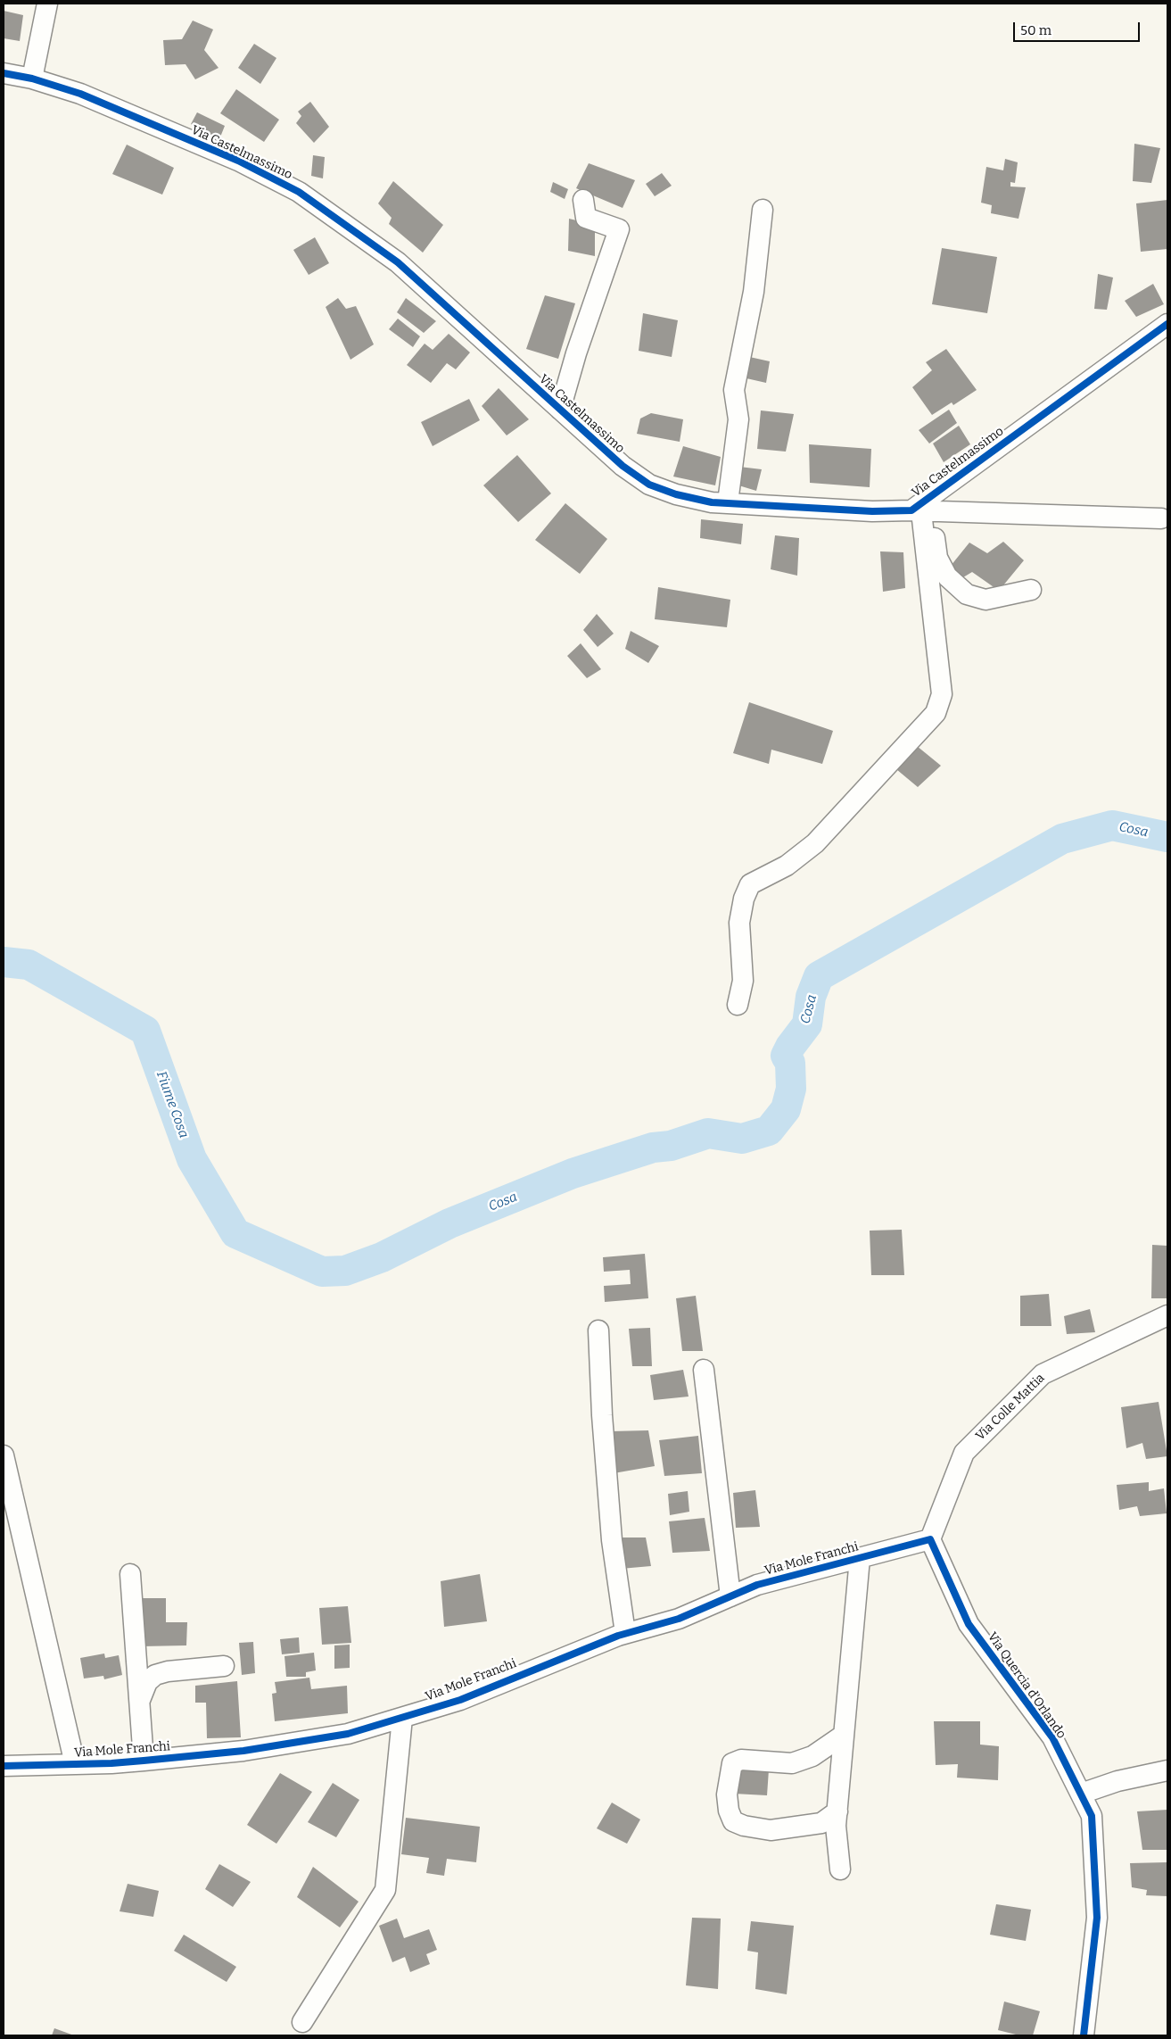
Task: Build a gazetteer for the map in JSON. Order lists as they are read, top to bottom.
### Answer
{
  "streets": {
    "street": [
      "Via Castelmassimo",
      "Via Colle Mattia",
      "Via Mole Franchi",
      "Via Quercia d'Orlando"
    ]
  },
  "crossings": [
    ["Via Colle Mattia", "Via Mole Franchi"],
    ["Via Colle Mattia", "Via Quercia d'Orlando"],
    ["Via Mole Franchi", "Via Quercia d'Orlando"]
  ],
  "water": ["Cosa", "Fiume Cosa"],
  "scale_bar": "50 m"
}
